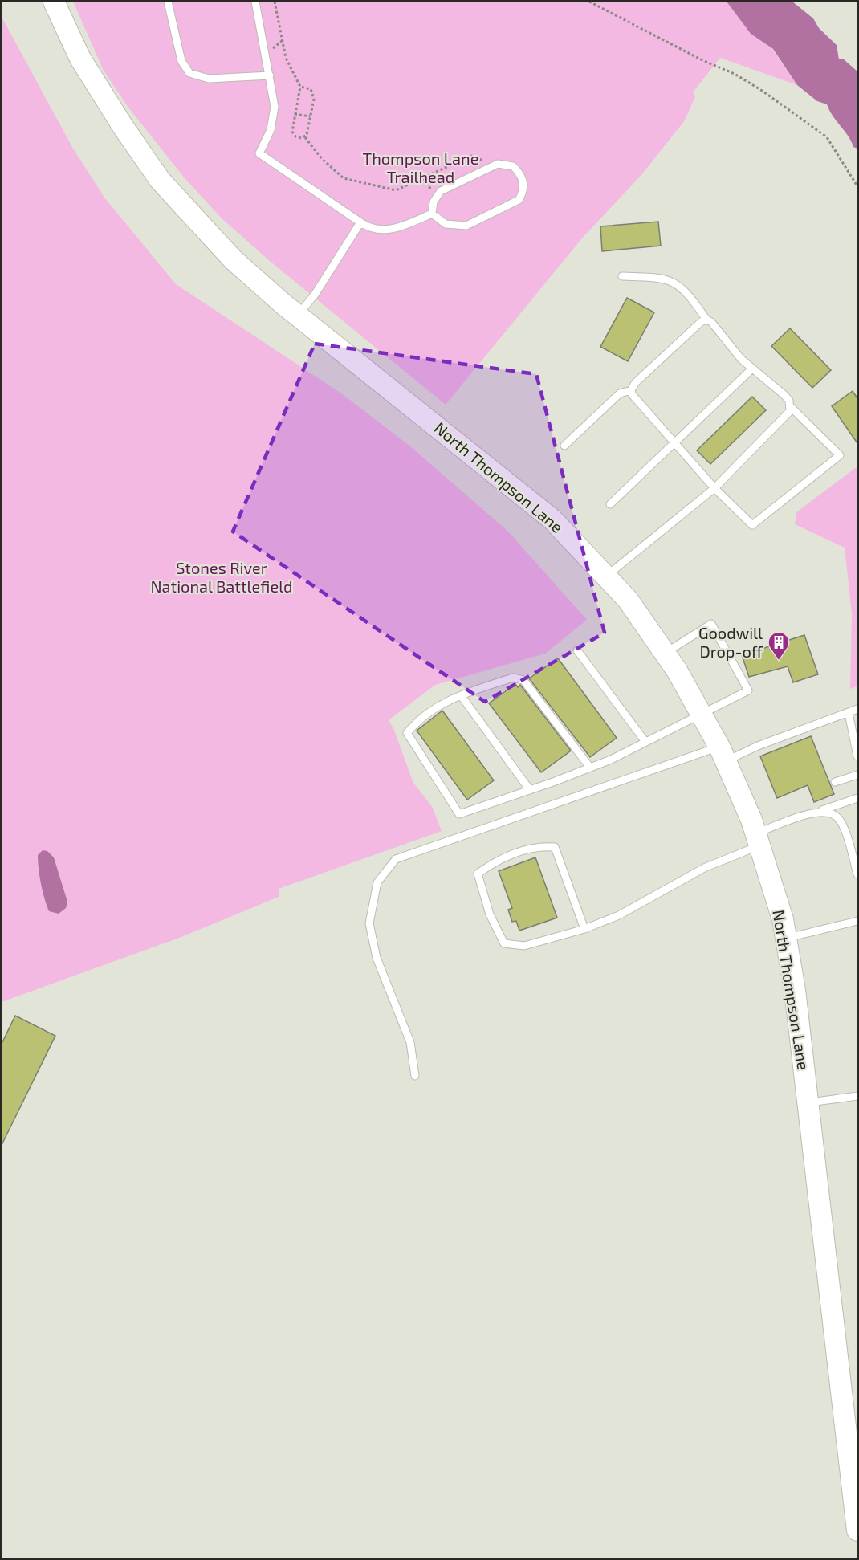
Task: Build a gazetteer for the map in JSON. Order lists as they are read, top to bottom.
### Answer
{
  "streets": {
    "main road": ["North Thompson Lane"]
  },
  "parks": ["Thompson Lane Trailhead", "Stones River National Battlefield"],
  "places": {
    "building": ["Goodwill Drop-off"]
  }
}
